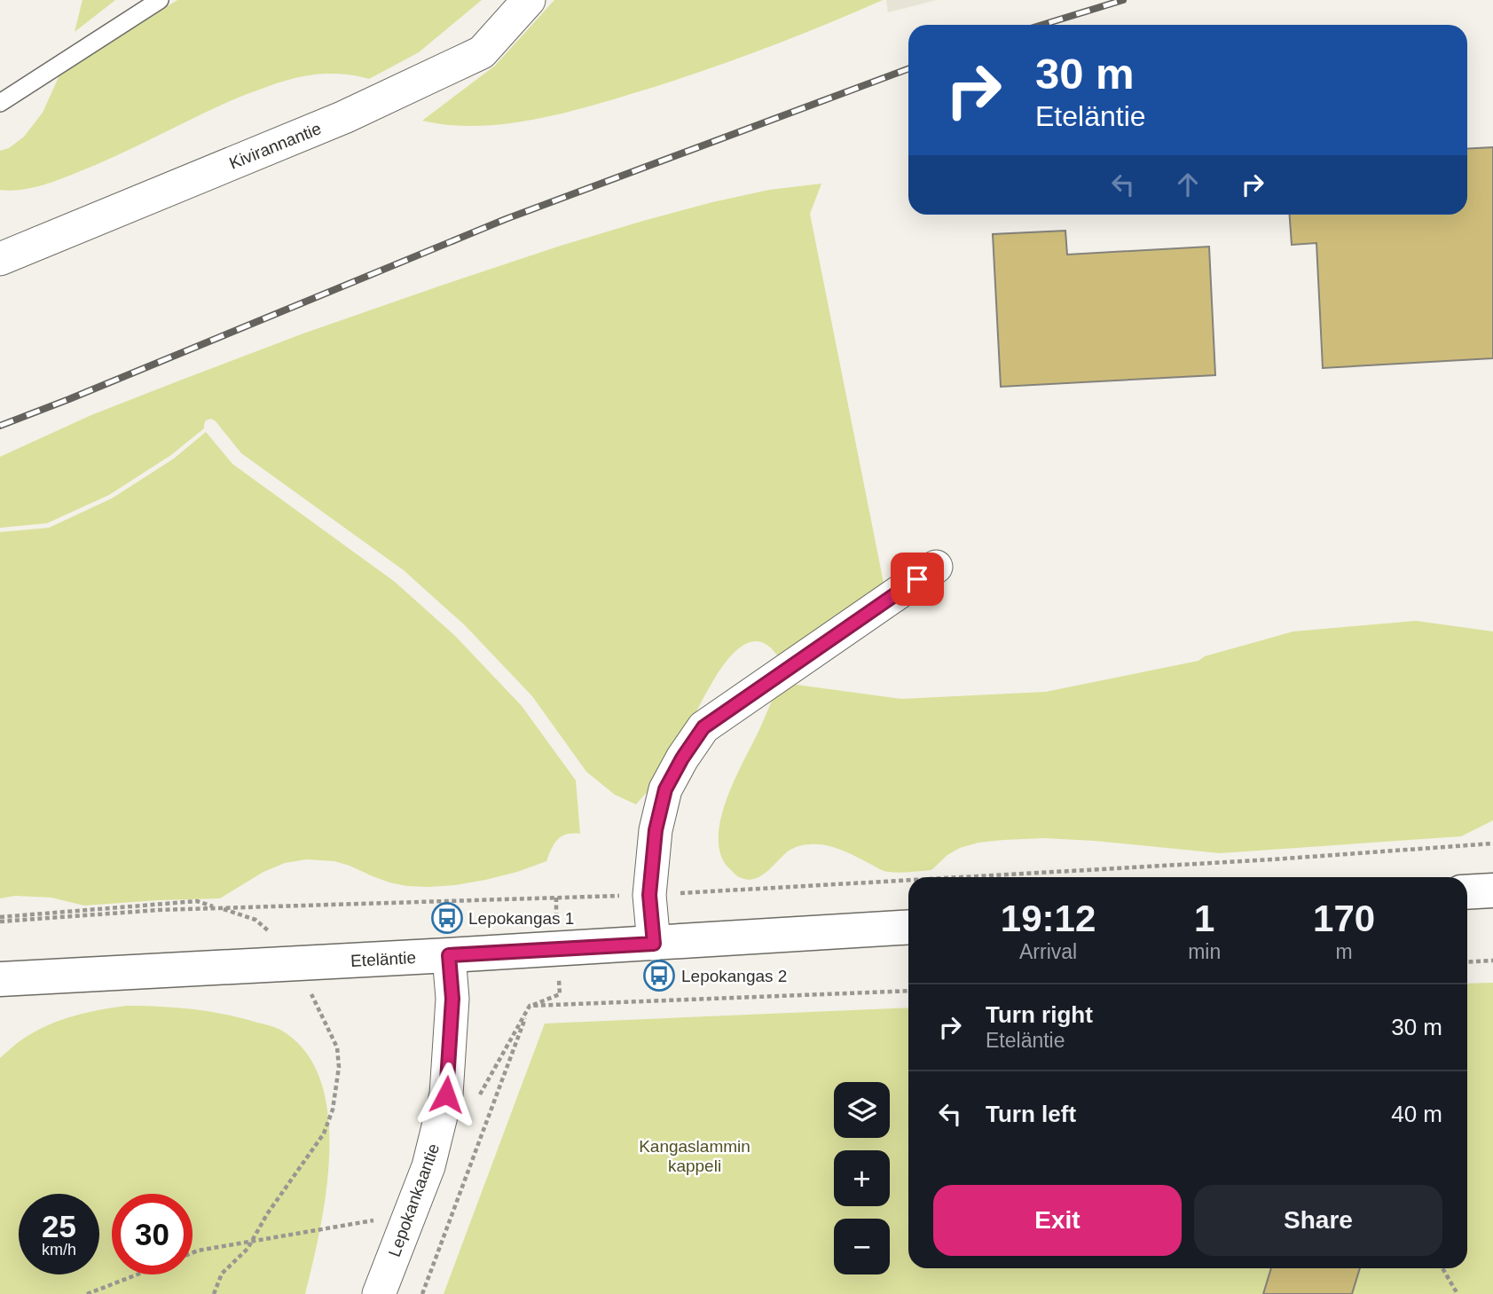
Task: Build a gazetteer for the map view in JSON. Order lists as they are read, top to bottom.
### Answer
{
  "streets": {
    "street": ["Kivirannantie", "Eteläntie", "Lepokankaantie"]
  },
  "crossings": [
    ["Eteläntie", "Lepokankaantie"]
  ],
  "parks": ["Kangaslammin kappeli"],
  "places": {
    "bus stop": ["Lepokangas 1", "Lepokangas 2"]
  },
  "page": {
    "turn": ["30 m", "Eteläntie"],
    "eta": [
      "19:12",
      "Arrival",
      "1",
      "min",
      "170",
      "m"
    ],
    "list": [
      {
        "name": "Turn right",
        "note": "Eteläntie",
        "value": "30 m"
      },
      {
        "name": "Turn left",
        "value": "40 m"
      }
    ],
    "map_buttons": ["+", "−"],
    "buttons": ["Exit", "Share"],
    "speed": "25 km/h",
    "limit": "30"
  }
}
